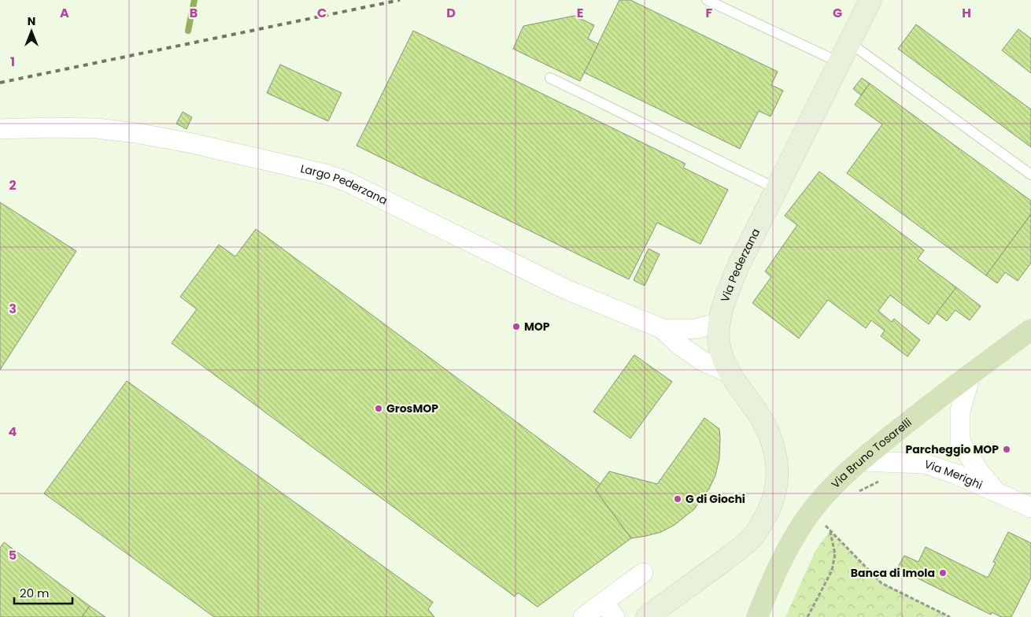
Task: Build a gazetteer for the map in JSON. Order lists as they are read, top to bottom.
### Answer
{
  "streets": {
    "main road": ["Via Pederzana", "Via Bruno Tosarelli"],
    "street": ["Largo Pederzana", "Via Merighi"]
  },
  "crossings": [
    ["Largo Pederzana", "Via Pederzana"],
    ["Via Bruno Tosarelli", "Via Merighi"]
  ],
  "places": [
    "MOP",
    "GrosMOP",
    "Parcheggio MOP",
    "G di Giochi",
    "Banca di Imola"
  ],
  "scale_bar": "20 m",
  "north": "top",
  "grid": {
    "columns": [
      "A",
      "B",
      "C",
      "D",
      "E",
      "F",
      "G",
      "H"
    ],
    "rows": [
      "1",
      "2",
      "3",
      "4",
      "5"
    ]
  }
}
